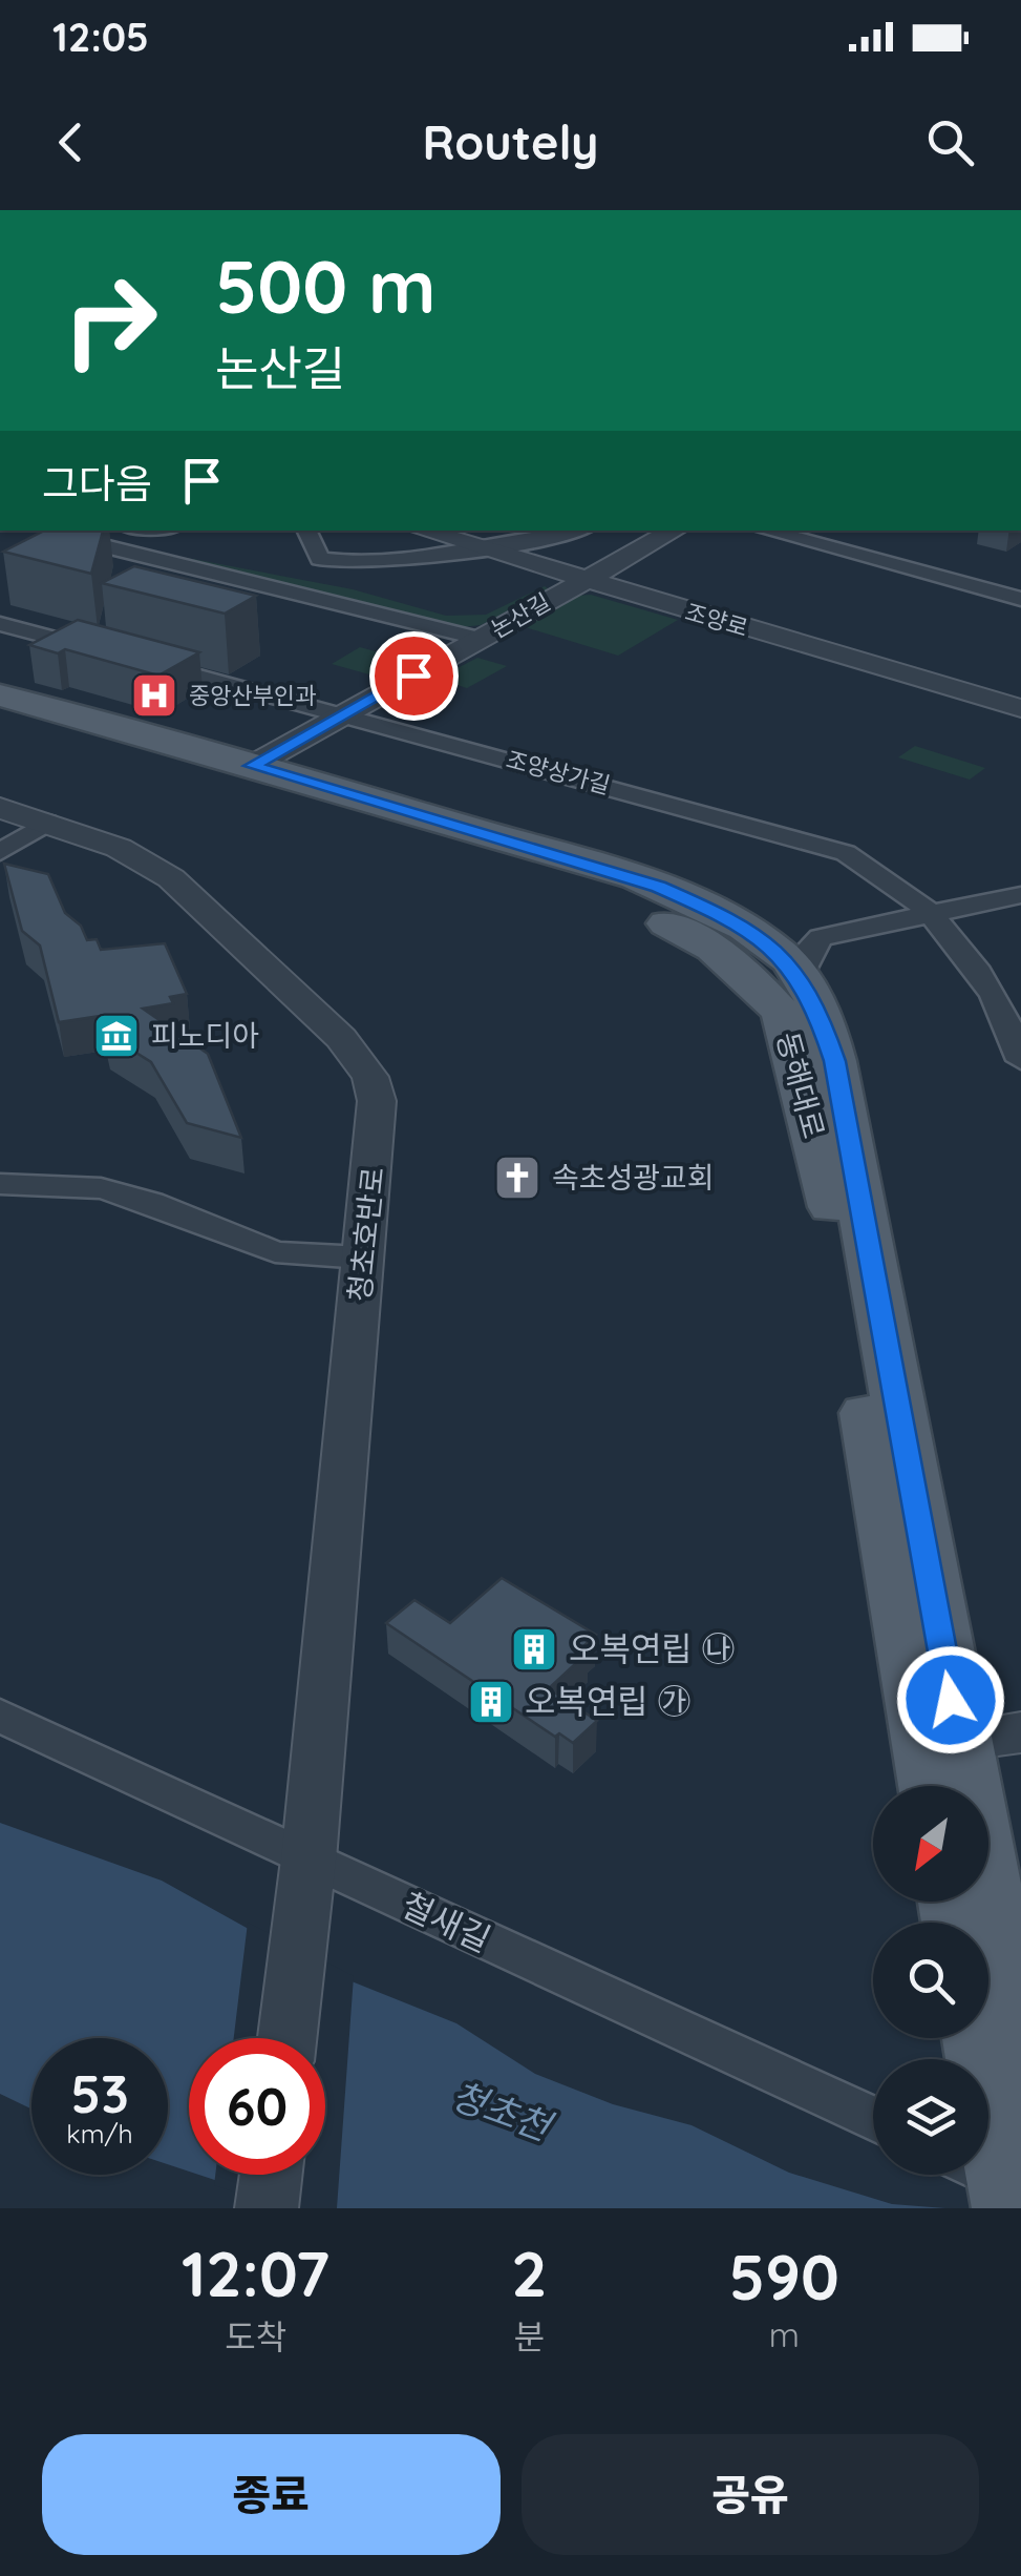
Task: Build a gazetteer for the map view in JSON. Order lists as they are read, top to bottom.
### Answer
{
  "streets": {
    "main road": ["동해대로"],
    "street": [
      "논산길",
      "조양로",
      "조양상가길",
      "청초호반로",
      "철새길"
    ]
  },
  "crossings": [
    ["논산길", "조양로"],
    ["논산길", "조양상가길"],
    ["논산길", "동해대로"],
    ["청초호반로", "철새길"]
  ],
  "water": ["청초천"],
  "places": {
    "hospital": ["중앙산부인과"],
    "museum": ["피노디아"],
    "church": ["속초성광교회"],
    "building": ["오복연립 ㉯", "오복연립 ㉮"]
  },
  "north": "bottom left",
  "page": {
    "status": "12:05",
    "header": "Routely",
    "turn": ["500 m", "논산길"],
    "then": "그다음",
    "speed": "53 km/h",
    "limit": "60",
    "eta": [
      "12:07",
      "도착",
      "2",
      "분",
      "590",
      "m"
    ],
    "buttons": ["종료", "공유"]
  }
}
